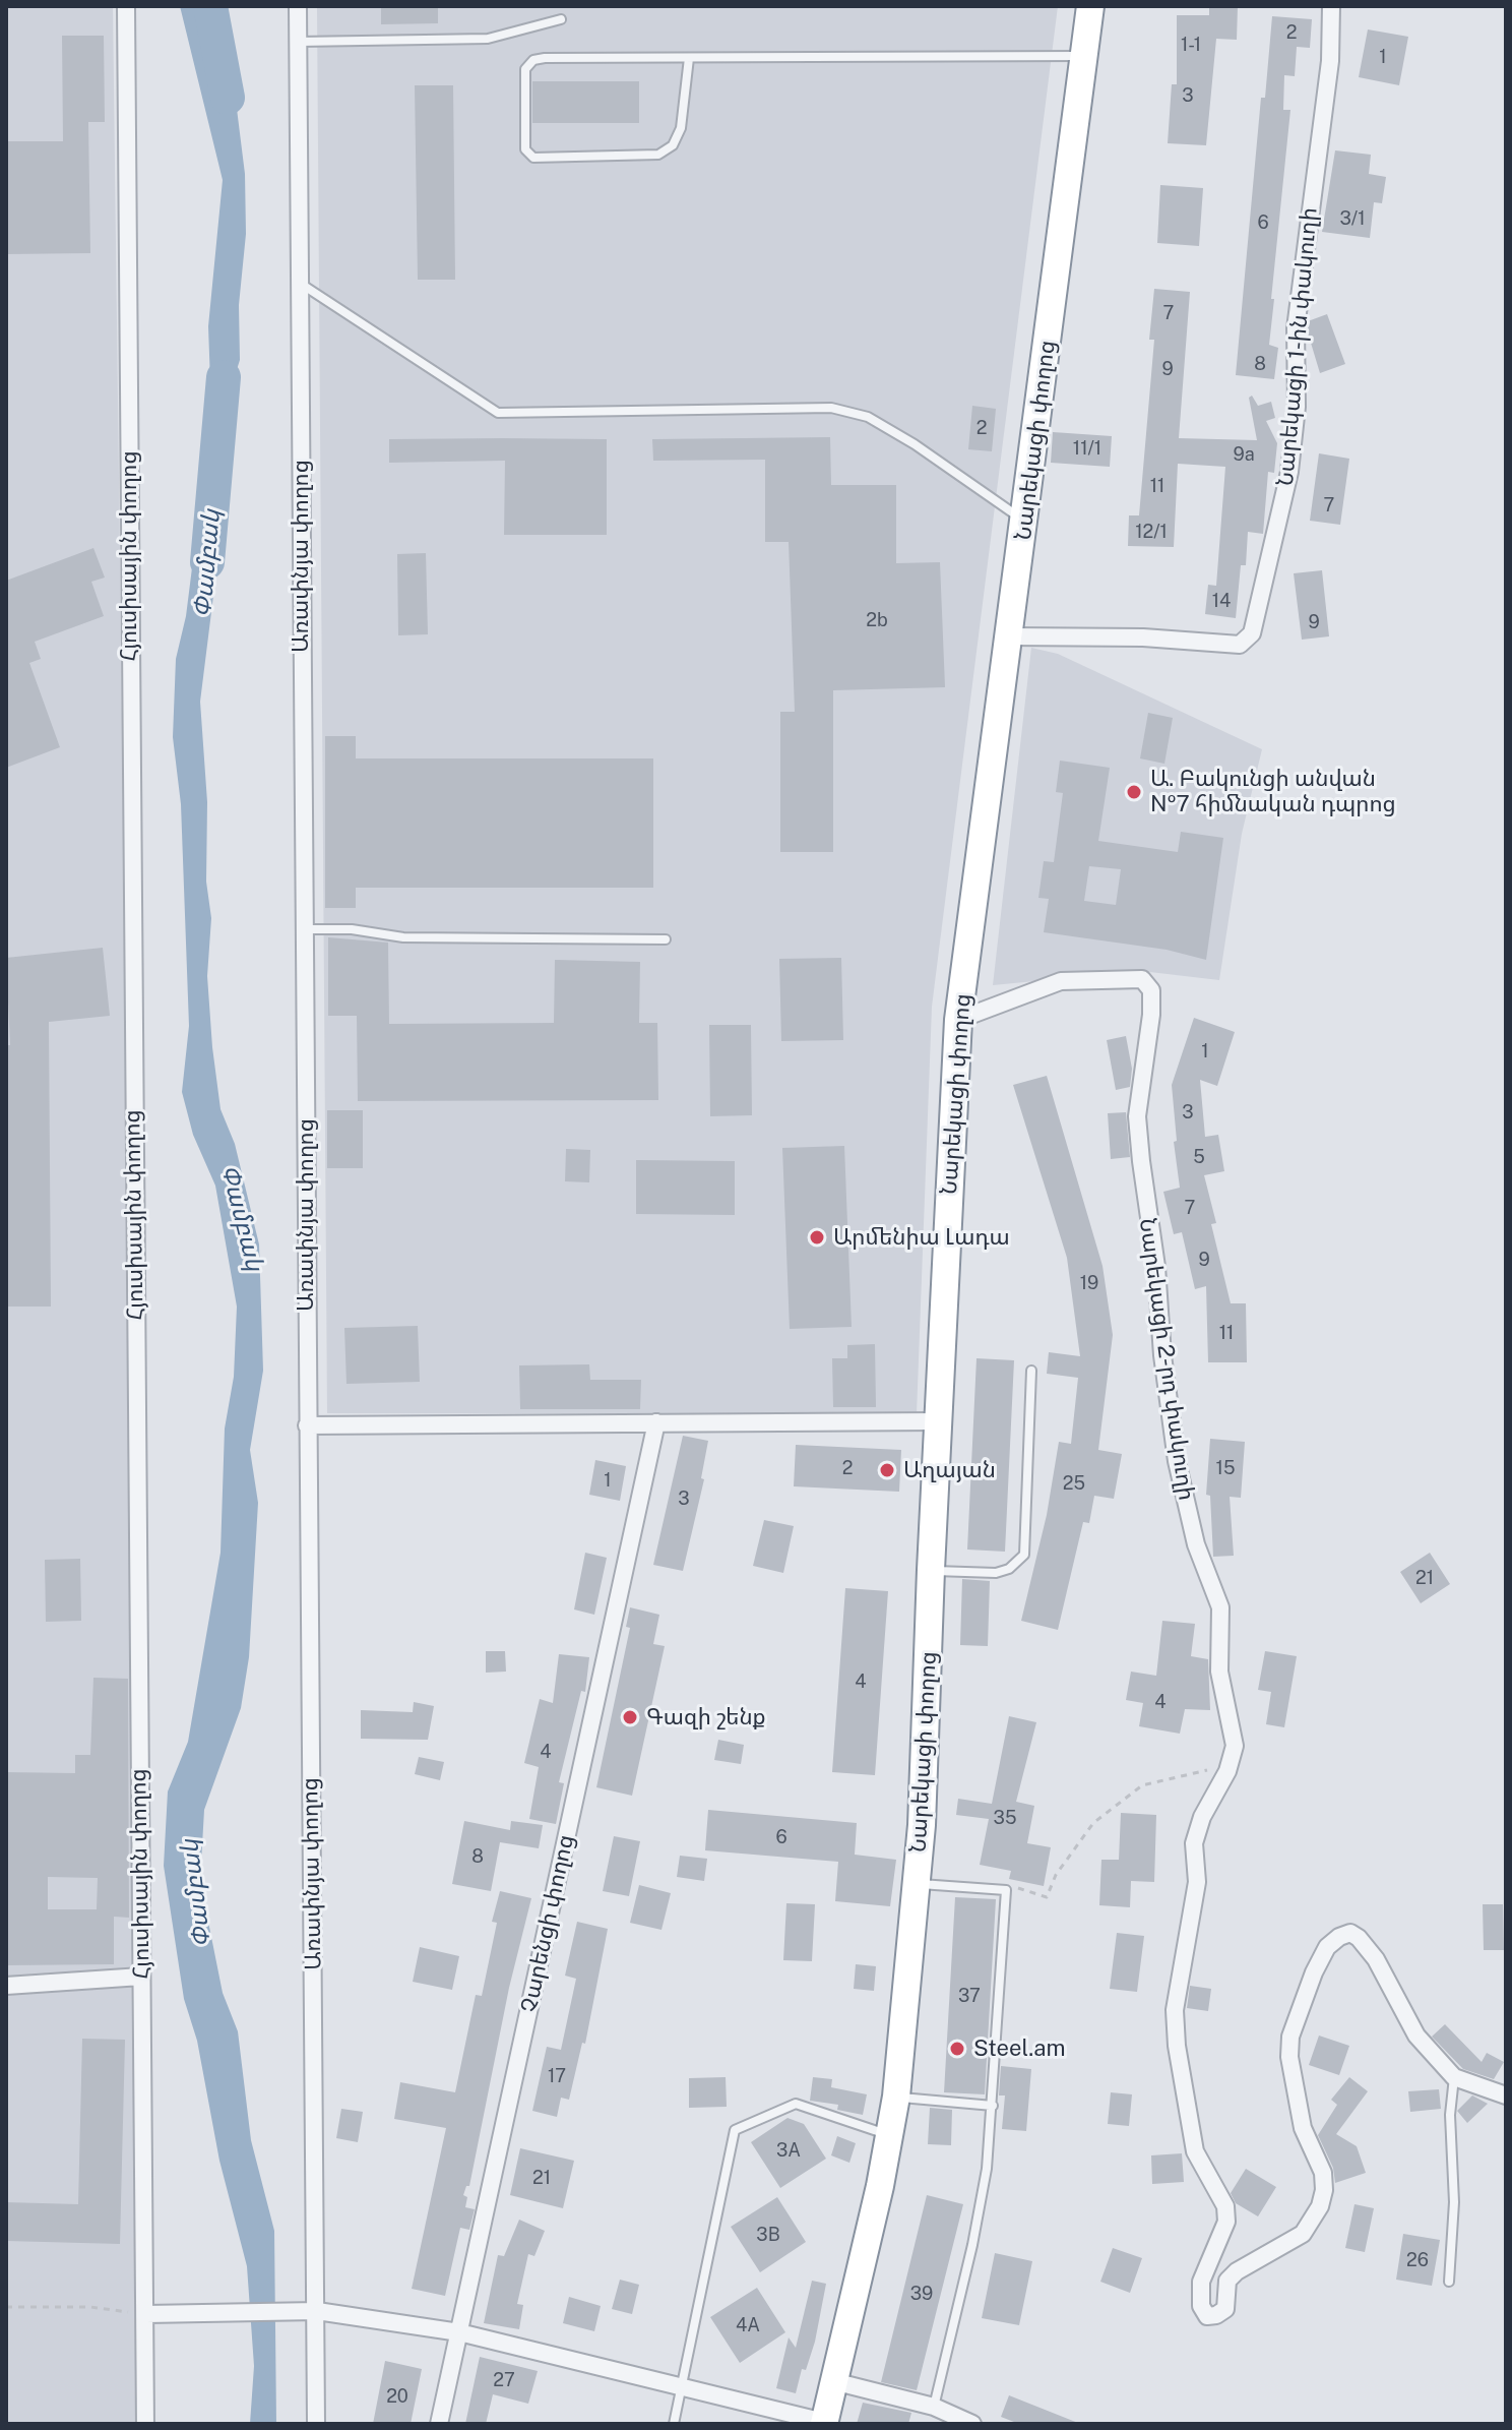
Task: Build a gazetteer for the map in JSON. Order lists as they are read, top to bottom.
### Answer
{
  "streets": {
    "highway": ["Նարեկացի փողոց"],
    "street": [
      "Նարեկացի 1-ին փակուղի",
      "Հյուսիսային փողոց",
      "Առափնյա փողոց",
      "Նարեկացի 2-րդ փակուղի",
      "Չարենցի փողոց"
    ]
  },
  "crossings": [
    ["Նարեկացի 1-ին փակուղի", "Նարեկացի փողոց"],
    ["Նարեկացի փողոց", "Նարեկացի 2-րդ փակուղի"]
  ],
  "water": ["Փամբակ"],
  "places": [
    "Ա. Բակունցի անվան №7 հիմնական դպրոց",
    "Արմենիա Լադա",
    "Աղայան",
    "Գազի շենք",
    "Steel.am"
  ],
  "house_numbers": [
    "2",
    "1-1",
    "1",
    "3",
    "3/1",
    "6",
    "7",
    "8",
    "9",
    "2",
    "11/1",
    "9a",
    "11",
    "7",
    "12/1",
    "14",
    "2b",
    "9",
    "1",
    "3",
    "5",
    "7",
    "9",
    "19",
    "11",
    "2",
    "15",
    "1",
    "25",
    "3",
    "21",
    "4",
    "4",
    "4",
    "35",
    "6",
    "8",
    "37",
    "17",
    "3A",
    "21",
    "3B",
    "26",
    "39",
    "4A",
    "27",
    "20"
  ]
}
